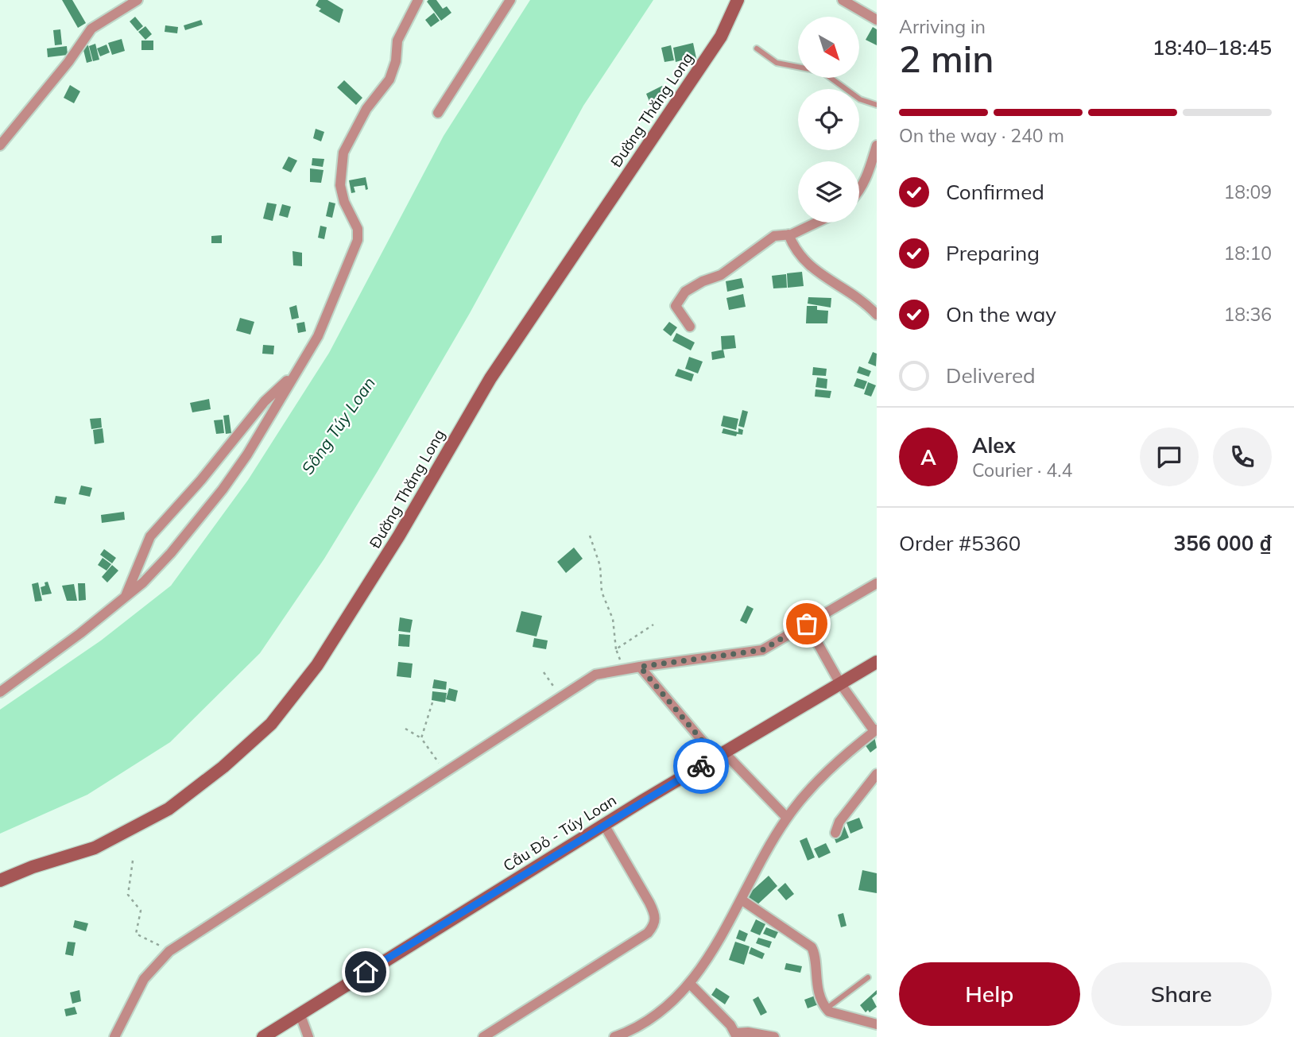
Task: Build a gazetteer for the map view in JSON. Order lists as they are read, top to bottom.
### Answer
{
  "streets": {
    "street": ["Đường Thăng Long", "Cầu Đỏ - Túy Loan"]
  },
  "water": ["Sông Túy Loan"],
  "north": "bottom right",
  "page": {
    "heading": ["2 min", "Arriving in", "18:40–18:45"],
    "panel": [
      "Alex",
      "Courier · 4.4",
      "Order #5360",
      "356 000 ₫"
    ],
    "bar": "On the way · 240 m",
    "list": [
      ["Confirmed", "18:09"],
      ["Preparing", "18:10"],
      ["On the way", "18:36"],
      "Delivered"
    ],
    "round": "A",
    "buttons": ["Help", "Share"]
  }
}
